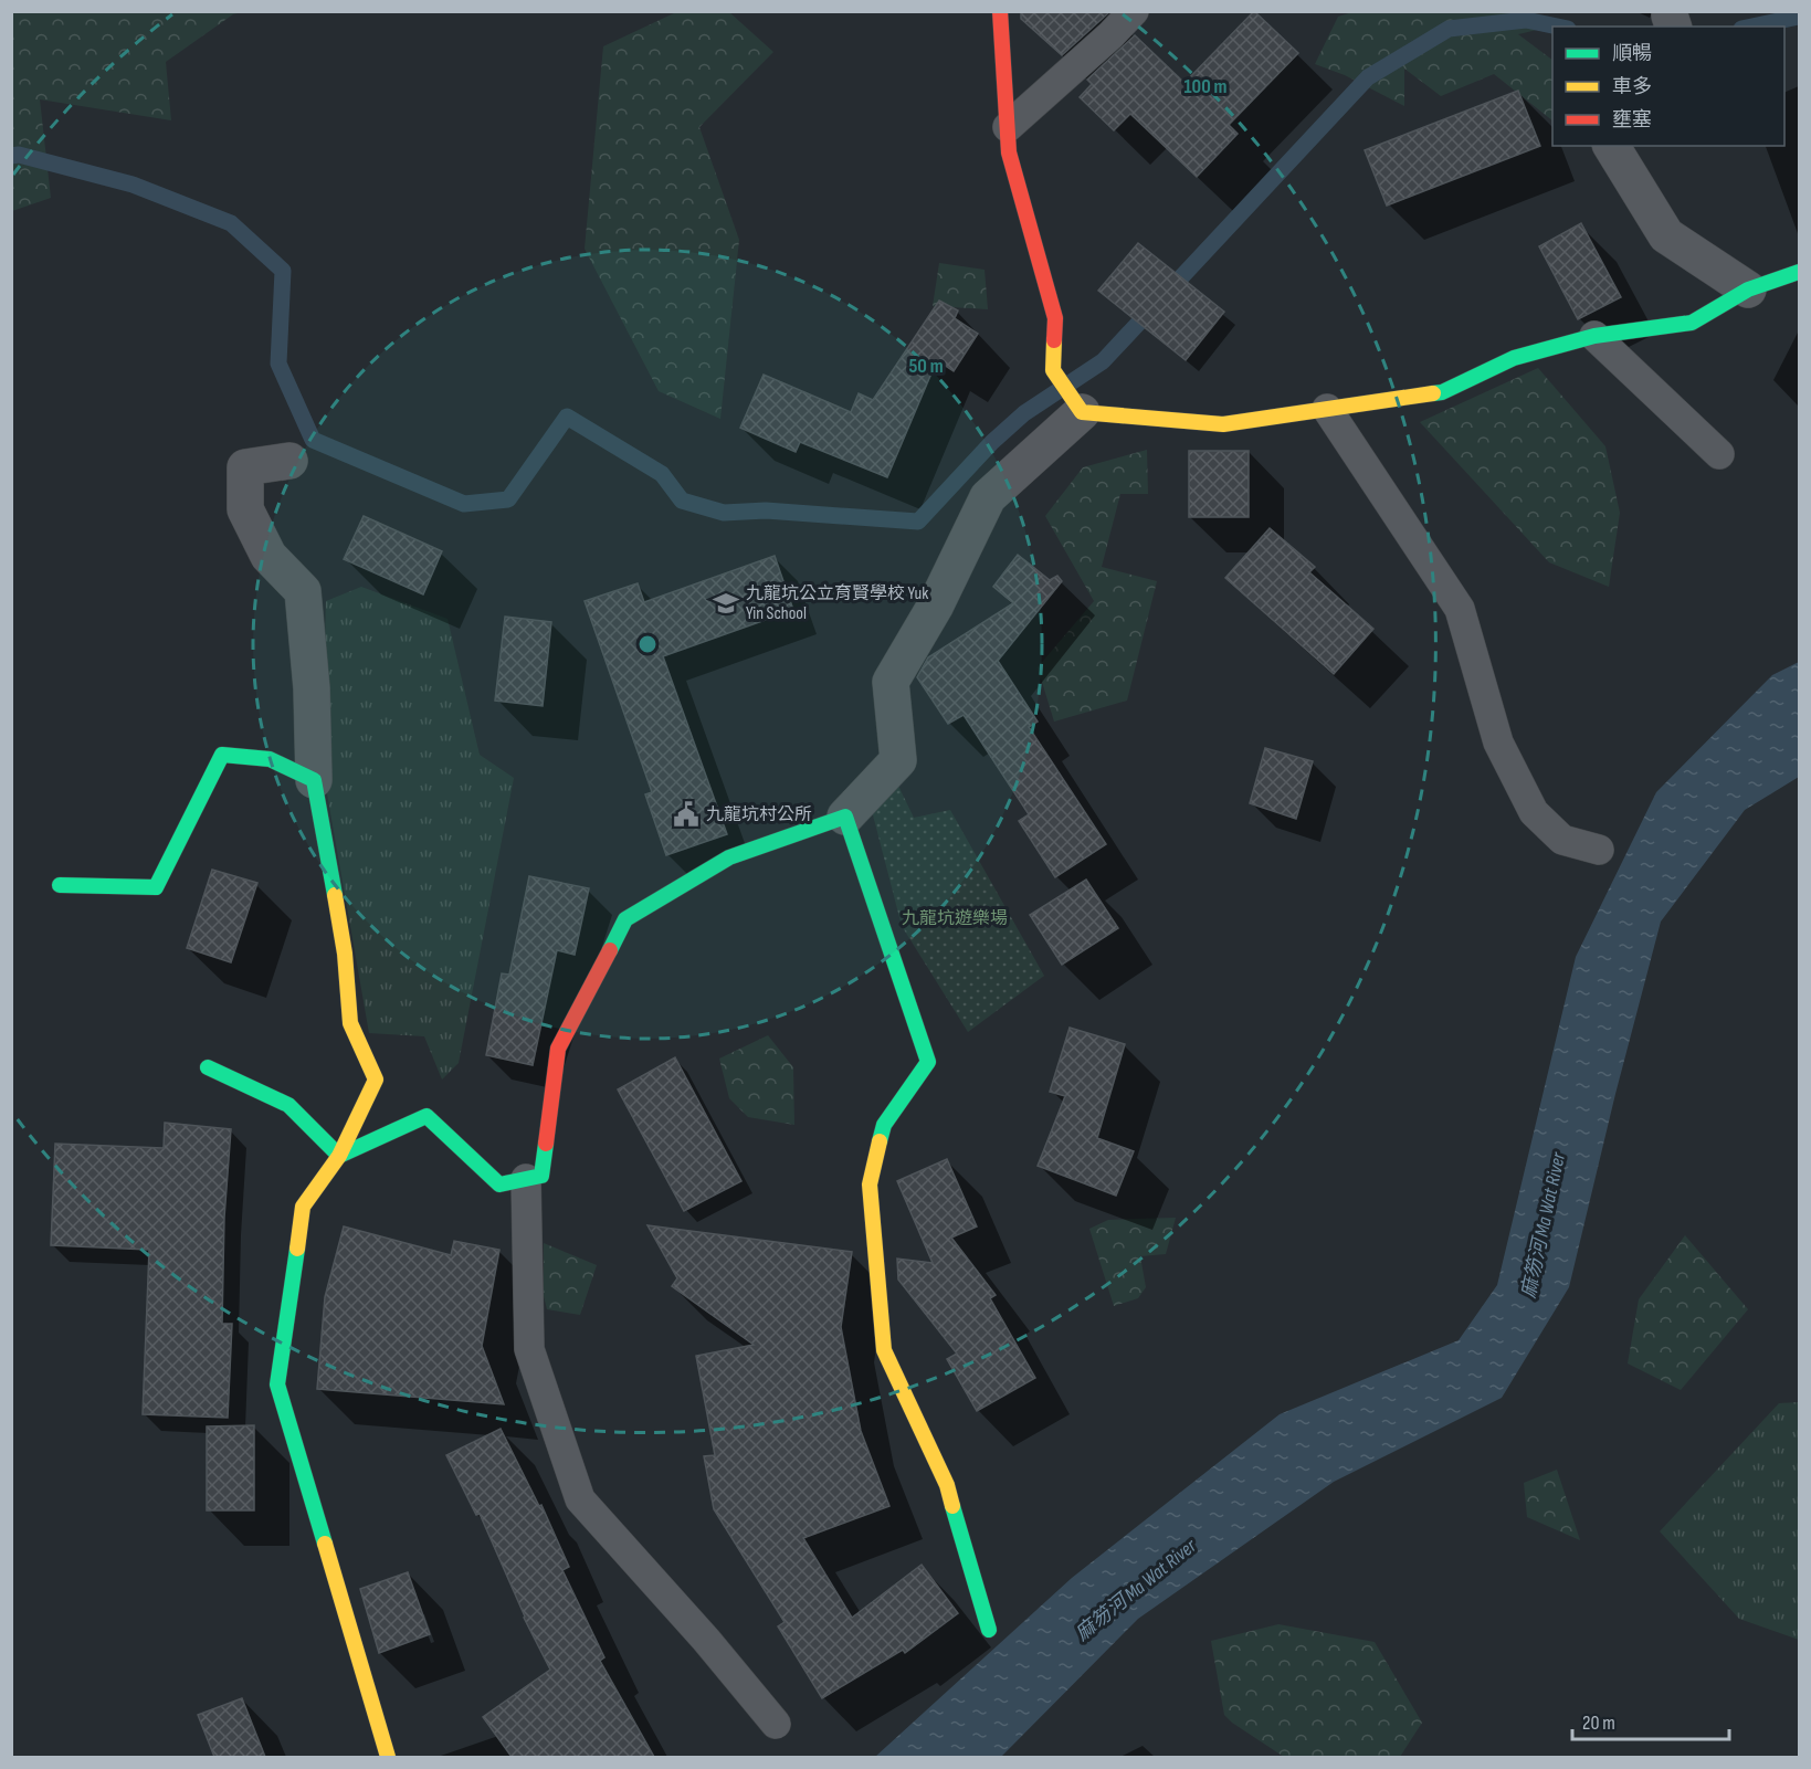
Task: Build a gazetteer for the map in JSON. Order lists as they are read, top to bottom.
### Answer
{
  "water": ["麻笏河 Ma Wat River"],
  "parks": ["九龍坑遊樂場"],
  "places": {
    "school or university": ["九龍坑公立育賢學校 Yuk Yin School"],
    "public building": ["九龍坑村公所"]
  },
  "legend": ["順暢", "車多", "壅塞"],
  "scale_bar": "20 m",
  "rings": ["100 m", "50 m"]
}
